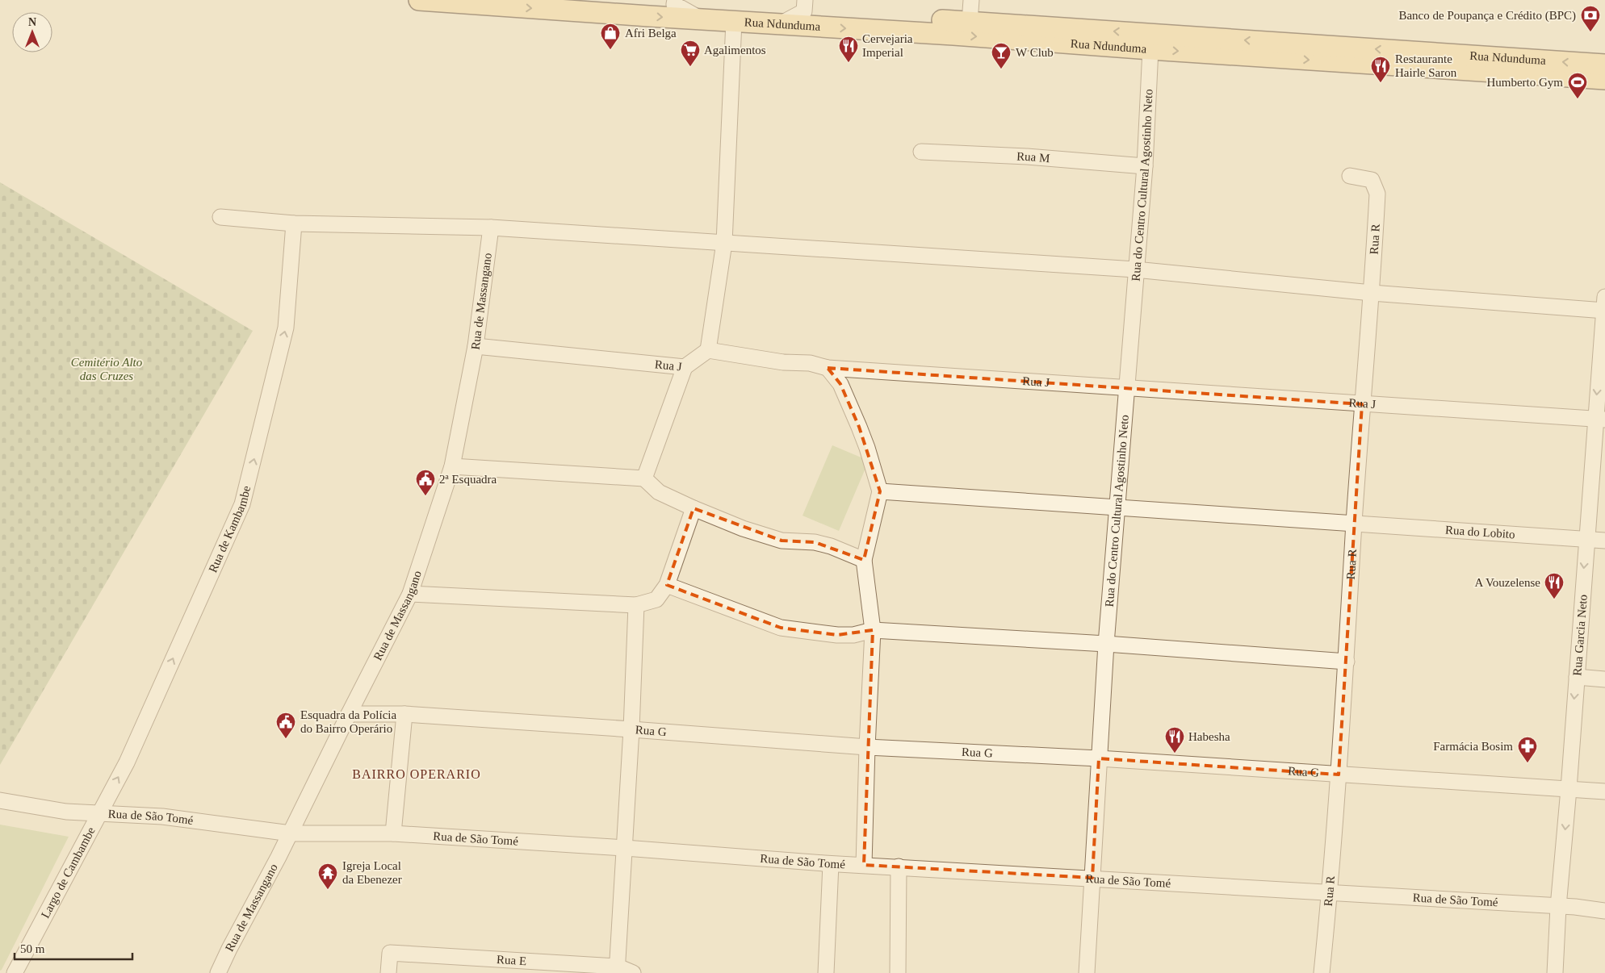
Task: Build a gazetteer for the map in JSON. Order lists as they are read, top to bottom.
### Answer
{
  "streets": {
    "main road": ["Rua Ndunduma"],
    "street": [
      "Rua M",
      "Rua do Centro Cultural Agostinho Neto",
      "Rua R",
      "Rua de Massangano",
      "Rua J",
      "Rua de Kambambe",
      "Rua do Lobito",
      "Rua Garcia Neto",
      "Rua G",
      "Rua de São Tomé",
      "Largo de Cambambe",
      "Rua E"
    ]
  },
  "crossings": [
    ["Rua Ndunduma", "Rua do Centro Cultural Agostinho Neto"],
    ["Rua M", "Rua do Centro Cultural Agostinho Neto"],
    ["Rua do Centro Cultural Agostinho Neto", "Rua J"],
    ["Rua do Centro Cultural Agostinho Neto", "Rua do Lobito"],
    ["Rua do Centro Cultural Agostinho Neto", "Rua G"],
    ["Rua do Centro Cultural Agostinho Neto", "Rua de São Tomé"],
    ["Rua R", "Rua J"],
    ["Rua R", "Rua do Lobito"],
    ["Rua R", "Rua G"],
    ["Rua R", "Rua de São Tomé"],
    ["Rua de Massangano", "Rua J"],
    ["Rua de Massangano", "Rua G"],
    ["Rua de Massangano", "Rua de São Tomé"],
    ["Rua J", "Rua Garcia Neto"],
    ["Rua de Kambambe", "Rua de São Tomé"],
    ["Rua de Kambambe", "Largo de Cambambe"],
    ["Rua do Lobito", "Rua Garcia Neto"],
    ["Rua Garcia Neto", "Rua G"],
    ["Rua Garcia Neto", "Rua de São Tomé"],
    ["Rua de São Tomé", "Largo de Cambambe"]
  ],
  "one_way": ["Rua de Kambambe", "Rua Garcia Neto"],
  "districts": ["BAIRRO OPERARIO"],
  "parks": ["Cemitério Alto das Cruzes"],
  "places": {
    "bank": ["Banco de Poupança e Crédito (BPC)"],
    "shop": ["Afri Belga"],
    "restaurant": [
      "Cervejaria Imperial",
      "Restaurante Hairle Saron",
      "A Vouzelense",
      "Habesha"
    ],
    "supermarket": ["Agalimentos"],
    "bar": ["W Club"],
    "sports": ["Humberto Gym"],
    "public building": ["2ª Esquadra", "Esquadra da Polícia do Bairro Operário"],
    "pharmacy": ["Farmácia Bosim"],
    "temple": ["Igreja Local da Ebenezer"]
  },
  "scale_bar": "50 m",
  "north": "top"
}
